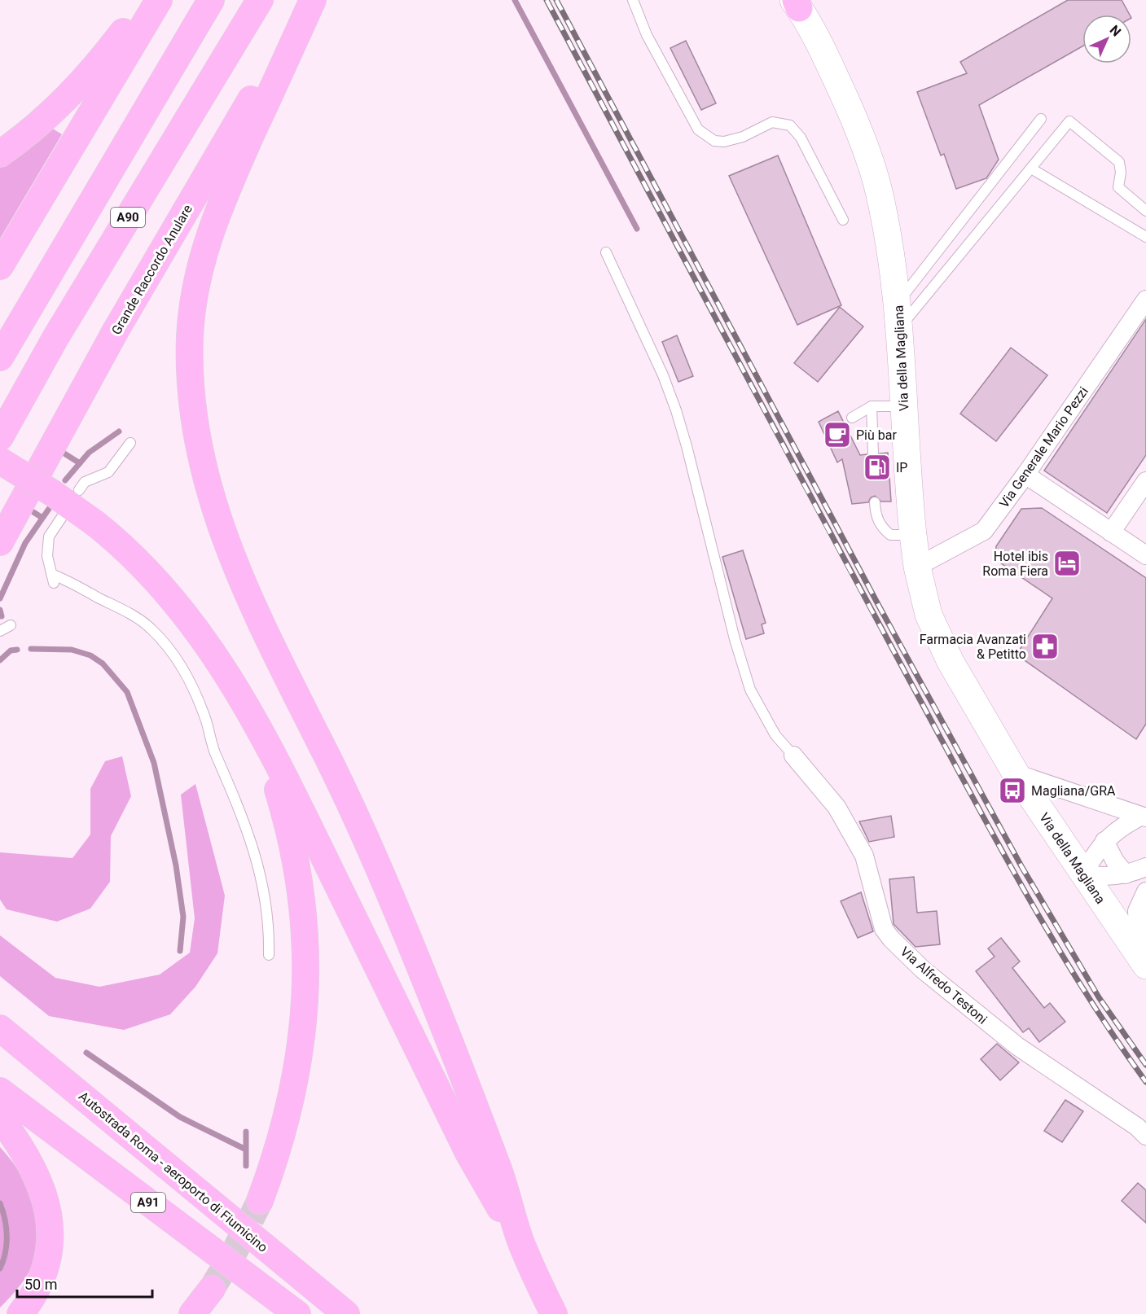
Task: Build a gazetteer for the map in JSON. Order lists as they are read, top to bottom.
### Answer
{
  "streets": {
    "highway": [
      "A90",
      "Grande Raccordo Anulare",
      "Autostrada Roma - aeroporto di Fiumicino",
      "A91"
    ],
    "main road": ["Via della Magliana"],
    "street": ["Via Generale Mario Pezzi", "Via Alfredo Testoni"]
  },
  "crossings": [
    ["Via della Magliana", "Via Generale Mario Pezzi"]
  ],
  "places": {
    "cafe": ["Più bar"],
    "fuel station": ["IP"],
    "hotel": ["Hotel ibis Roma Fiera"],
    "pharmacy": ["Farmacia Avanzati & Petitto"],
    "bus stop": ["Magliana/GRA"]
  },
  "scale_bar": "50 m",
  "north": "top right"
}
